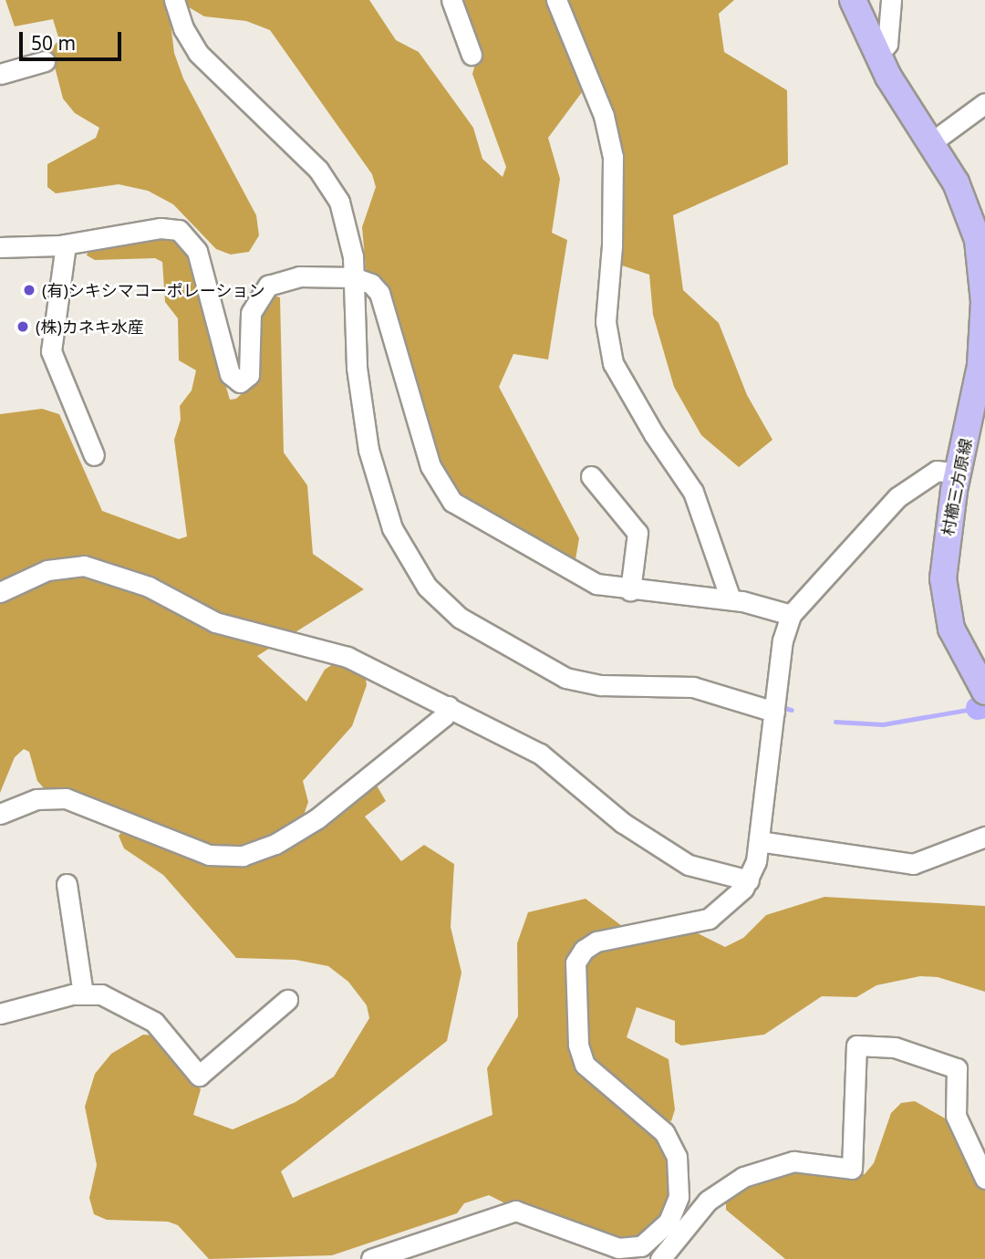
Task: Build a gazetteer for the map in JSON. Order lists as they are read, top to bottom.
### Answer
{
  "streets": {
    "main road": ["村櫛三方原線"]
  },
  "places": ["(有)シキシマコーポレーション", "(株)カネキ水産"],
  "scale_bar": "50 m"
}
